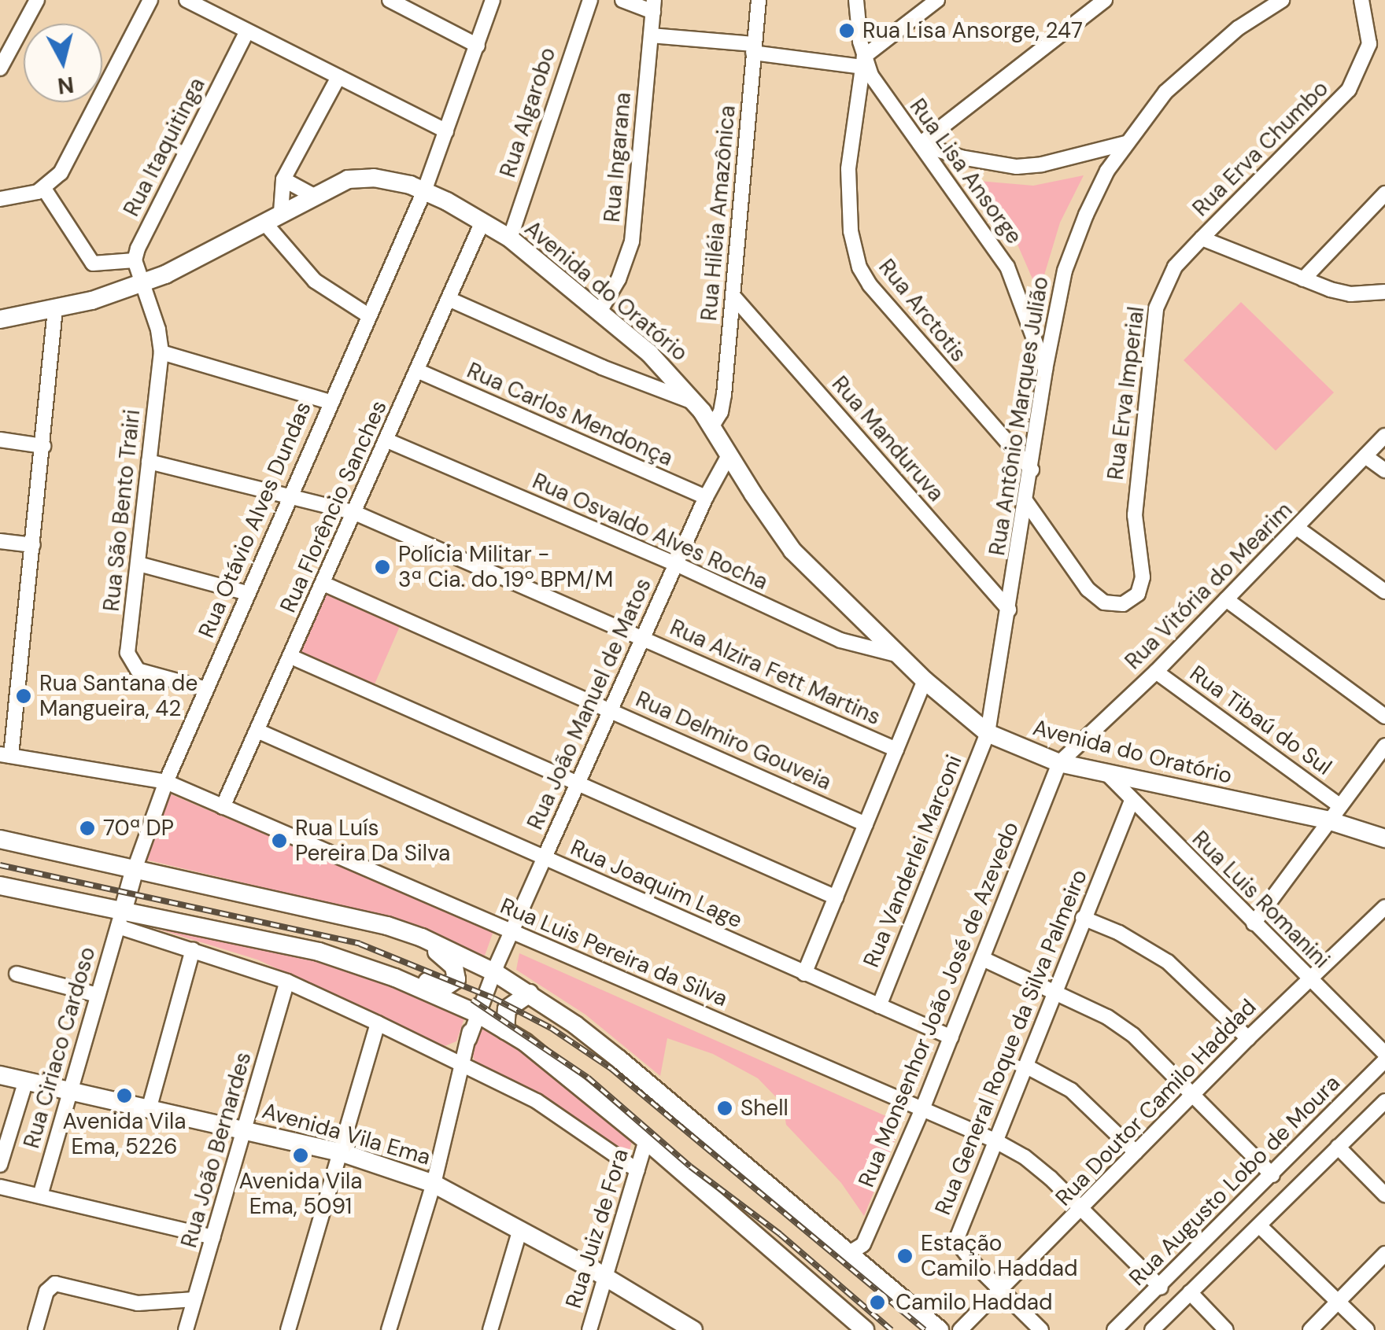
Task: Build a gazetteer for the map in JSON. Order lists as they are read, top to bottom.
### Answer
{
  "streets": {
    "main road": ["Avenida do Oratório", "Avenida Vila Ema"],
    "street": [
      "Rua Algarobo",
      "Rua Itaquitinga",
      "Rua Erva Chumbo",
      "Rua Ingarana",
      "Rua Lisa Ansorge",
      "Rua Hiléia Amazônica",
      "Rua Arctotis",
      "Rua Erva Imperial",
      "Rua Carlos Mendonça",
      "Rua Antônio Marques Julião",
      "Rua Manduruva",
      "Rua Florêncio Sanches",
      "Rua São Bento Trairi",
      "Rua Otávio Alves Dundas",
      "Rua Osvaldo Alves Rocha",
      "Rua Vitória do Mearim",
      "Rua Alzira Fett Martins",
      "Rua João Manuel de Matos",
      "Rua Tibaú do Sul",
      "Rua Delmiro Gouveia",
      "Rua Vanderlei Marconi",
      "Rua Joaquim Lage",
      "Rua Luis Romanini",
      "Rua Luis Pereira da Silva",
      "Rua Monsenhor João José de Azevedo",
      "Rua General Roque da Silva Palmeiro",
      "Rua Ciriaco Cardoso",
      "Rua Doutor Camilo Haddad",
      "Rua João Bernardes",
      "Rua Augusto Lobo de Moura",
      "Rua Juiz de Fora"
    ]
  },
  "crossings": [
    ["Rua Algarobo", "Avenida do Oratório"],
    ["Rua Erva Chumbo", "Rua Erva Imperial"],
    ["Rua Ingarana", "Avenida do Oratório"],
    ["Rua Lisa Ansorge", "Rua Arctotis"],
    ["Rua Lisa Ansorge", "Rua Antônio Marques Julião"],
    ["Rua Hiléia Amazônica", "Avenida do Oratório"],
    ["Rua Hiléia Amazônica", "Rua Manduruva"],
    ["Avenida do Oratório", "Rua Antônio Marques Julião"],
    ["Avenida do Oratório", "Rua Florêncio Sanches"],
    ["Avenida do Oratório", "Rua São Bento Trairi"],
    ["Avenida do Oratório", "Rua Otávio Alves Dundas"],
    ["Avenida do Oratório", "Rua Osvaldo Alves Rocha"],
    ["Avenida do Oratório", "Rua Vitória do Mearim"],
    ["Avenida do Oratório", "Rua João Manuel de Matos"],
    ["Avenida do Oratório", "Rua Tibaú do Sul"],
    ["Avenida do Oratório", "Rua Vanderlei Marconi"],
    ["Avenida do Oratório", "Rua Luis Romanini"],
    ["Avenida do Oratório", "Rua Monsenhor João José de Azevedo"],
    ["Rua Arctotis", "Rua Antônio Marques Julião"],
    ["Rua Erva Imperial", "Rua Antônio Marques Julião"],
    ["Rua Carlos Mendonça", "Rua Florêncio Sanches"],
    ["Rua Carlos Mendonça", "Rua João Manuel de Matos"],
    ["Rua Antônio Marques Julião", "Rua Manduruva"],
    ["Rua Antônio Marques Julião", "Rua Vanderlei Marconi"],
    ["Rua Florêncio Sanches", "Rua Osvaldo Alves Rocha"],
    ["Rua Florêncio Sanches", "Rua Alzira Fett Martins"],
    ["Rua Florêncio Sanches", "Rua Delmiro Gouveia"],
    ["Rua Florêncio Sanches", "Rua Joaquim Lage"],
    ["Rua Florêncio Sanches", "Rua Luis Pereira da Silva"],
    ["Rua São Bento Trairi", "Rua Otávio Alves Dundas"],
    ["Rua São Bento Trairi", "Rua Alzira Fett Martins"],
    ["Rua Otávio Alves Dundas", "Rua Alzira Fett Martins"],
    ["Rua Otávio Alves Dundas", "Rua Luis Pereira da Silva"],
    ["Rua Osvaldo Alves Rocha", "Rua João Manuel de Matos"],
    ["Rua Vitória do Mearim", "Rua Tibaú do Sul"],
    ["Rua Vitória do Mearim", "Rua Monsenhor João José de Azevedo"],
    ["Rua Alzira Fett Martins", "Rua João Manuel de Matos"],
    ["Rua João Manuel de Matos", "Rua Delmiro Gouveia"],
    ["Rua João Manuel de Matos", "Rua Joaquim Lage"],
    ["Rua João Manuel de Matos", "Rua Luis Pereira da Silva"],
    ["Rua João Manuel de Matos", "Avenida Vila Ema"],
    ["Rua Vanderlei Marconi", "Rua Joaquim Lage"],
    ["Rua Joaquim Lage", "Rua Monsenhor João José de Azevedo"],
    ["Rua Luis Romanini", "Rua General Roque da Silva Palmeiro"],
    ["Rua Luis Romanini", "Rua Doutor Camilo Haddad"],
    ["Rua Luis Pereira da Silva", "Rua Monsenhor João José de Azevedo"],
    ["Rua Luis Pereira da Silva", "Rua General Roque da Silva Palmeiro"],
    ["Rua Luis Pereira da Silva", "Rua Doutor Camilo Haddad"],
    ["Rua Luis Pereira da Silva", "Rua Augusto Lobo de Moura"],
    ["Rua General Roque da Silva Palmeiro", "Rua Doutor Camilo Haddad"],
    ["Rua Ciriaco Cardoso", "Avenida Vila Ema"],
    ["Avenida Vila Ema", "Rua João Bernardes"],
    ["Avenida Vila Ema", "Rua Juiz de Fora"]
  ],
  "places": [
    "Rua Lisa Ansorge, 247",
    "Polícia Militar - 3ª Cia. do 19º BPM/M",
    "Rua Santana de Mangueira, 42",
    "70ª DP",
    "Rua Luís Pereira Da Silva",
    "Avenida Vila Ema, 5226",
    "Shell",
    "Avenida Vila Ema, 5091",
    "Estação Camilo Haddad",
    "Camilo Haddad"
  ],
  "north": "bottom"
}
